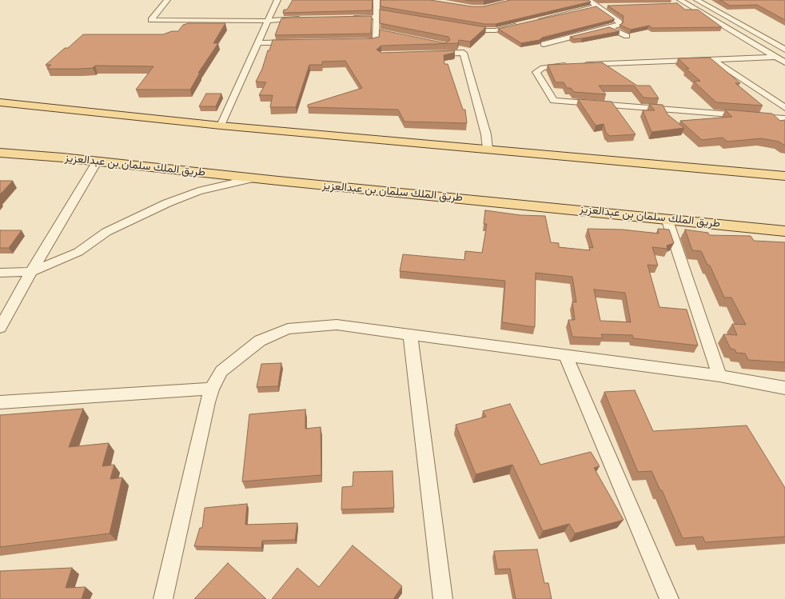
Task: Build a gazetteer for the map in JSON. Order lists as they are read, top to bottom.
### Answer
{
  "streets": {
    "main road": ["طريق الملك سلمان بن عبدالعزيز"]
  }
}
